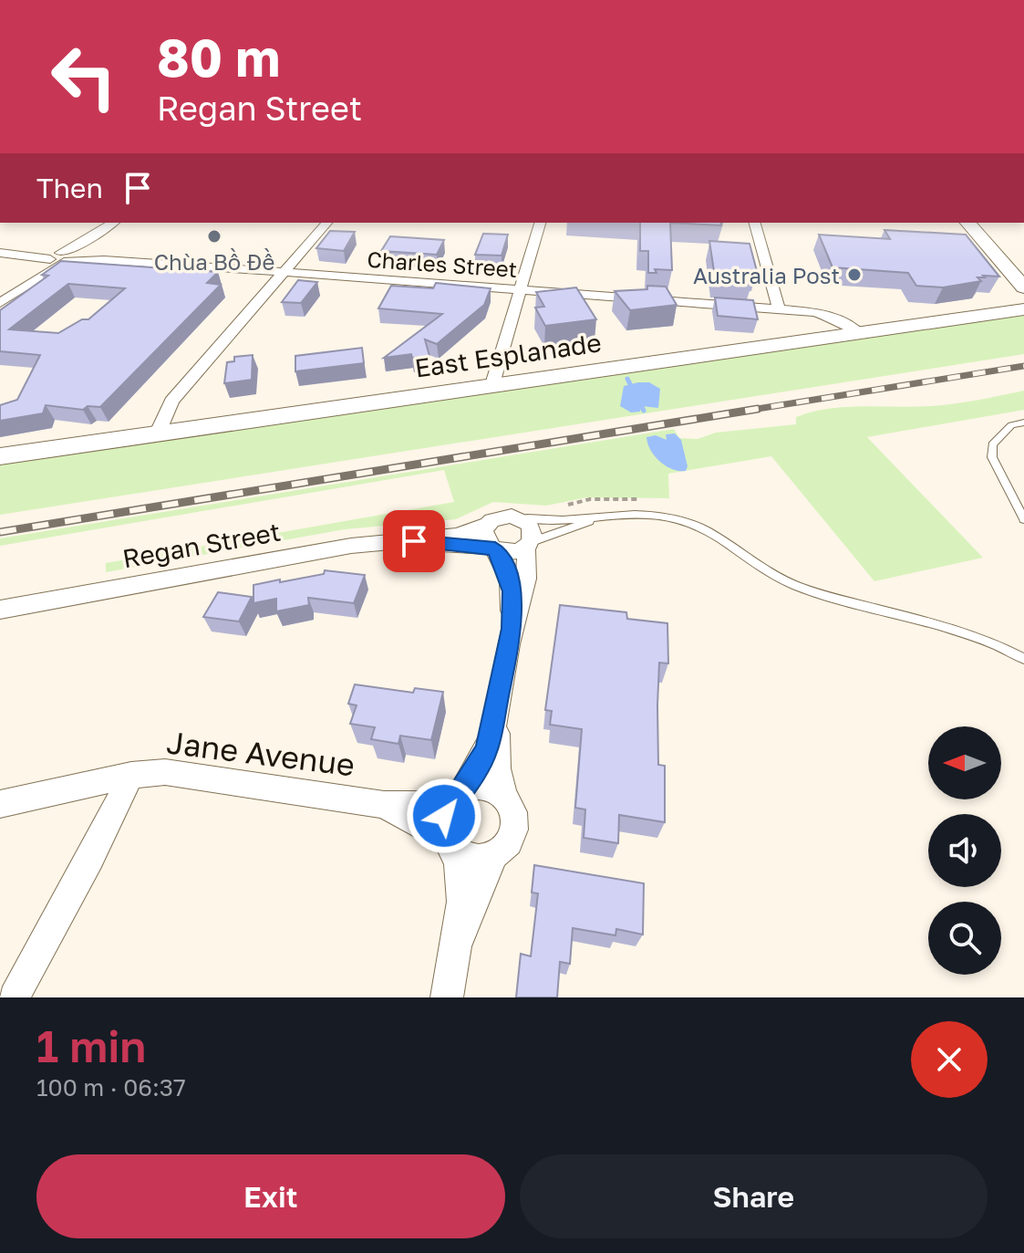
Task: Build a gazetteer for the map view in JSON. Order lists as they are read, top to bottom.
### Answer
{
  "streets": {
    "street": [
      "Charles Street",
      "East Esplanade",
      "Regan Street",
      "Jane Avenue"
    ]
  },
  "crossings": [
    ["Charles Street", "East Esplanade"]
  ],
  "places": ["Chùa Bồ Đề", "Australia Post"],
  "north": "left",
  "page": {
    "turn": ["80 m", "Regan Street"],
    "then": "Then",
    "heading": ["1 min", "100 m · 06:37"],
    "buttons": ["Exit", "Share"]
  }
}
